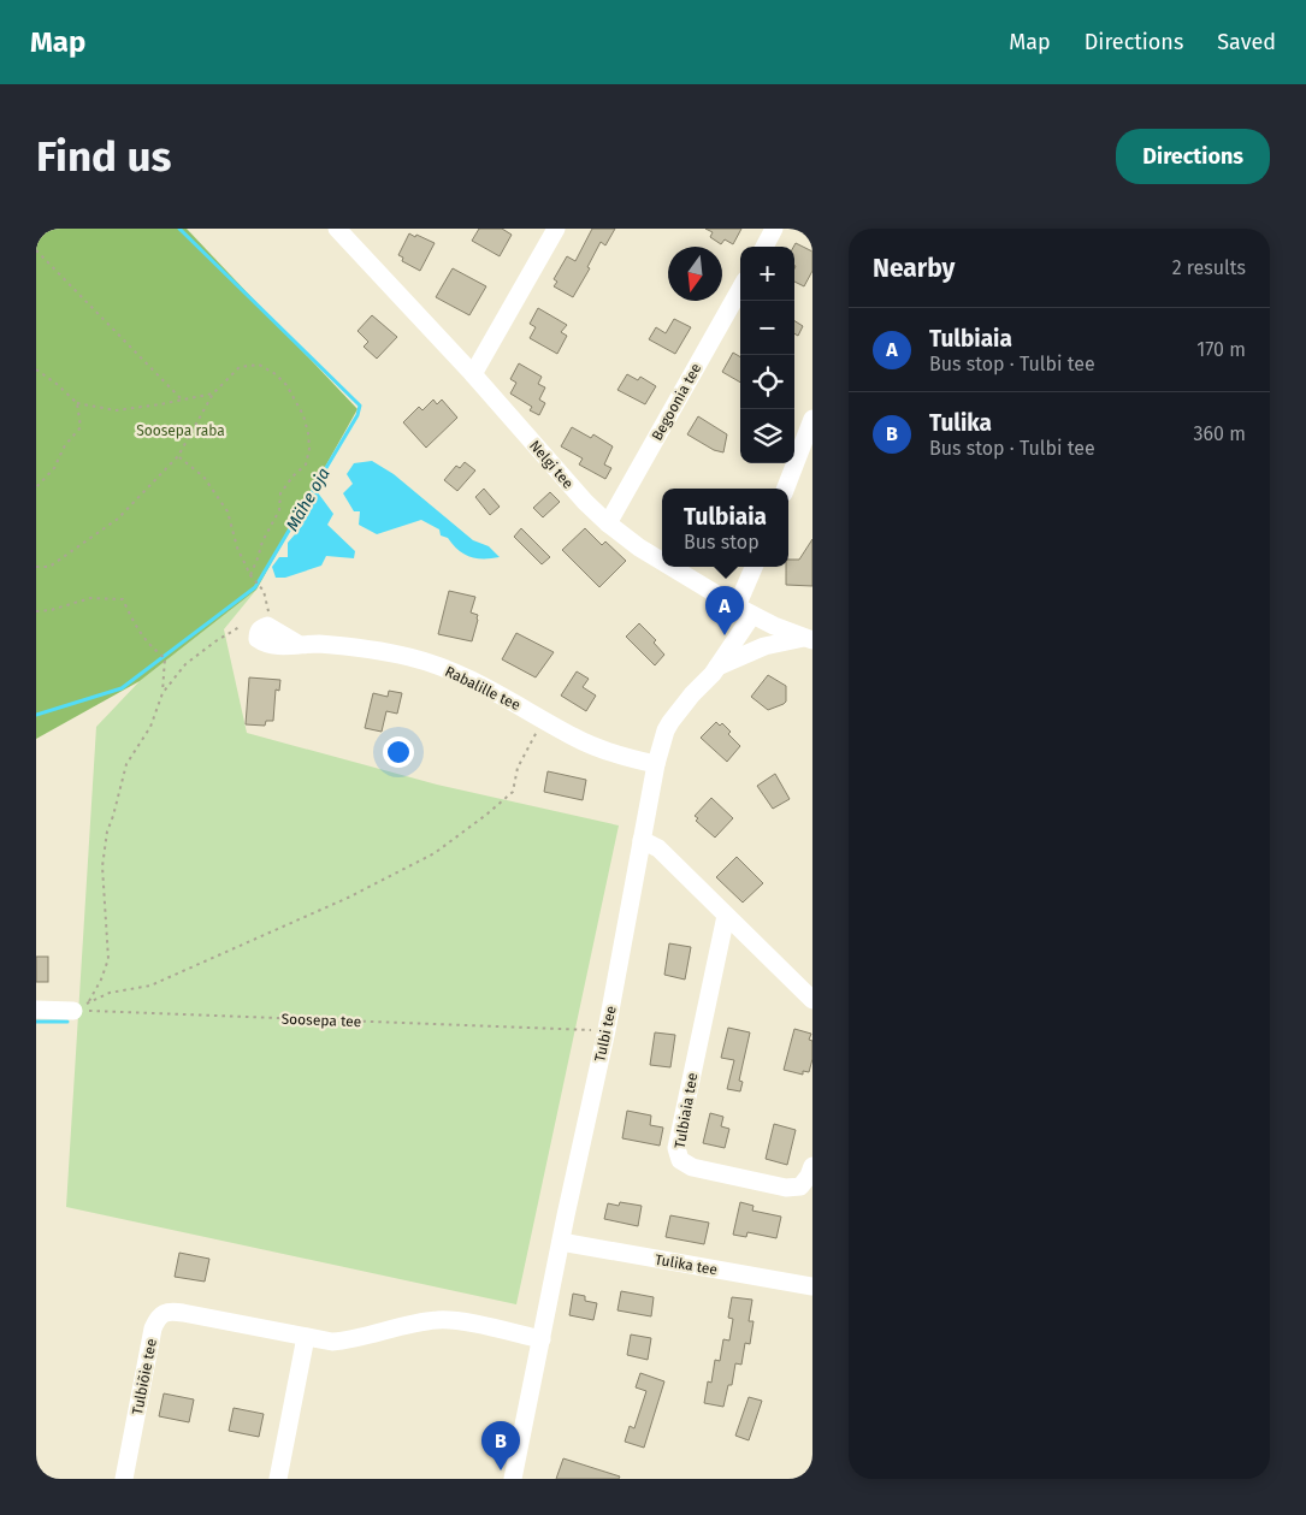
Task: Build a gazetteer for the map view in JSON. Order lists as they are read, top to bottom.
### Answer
{
  "streets": {
    "street": [
      "Begoonia tee",
      "Nelgi tee",
      "Rabalille tee",
      "Tulbi tee",
      "Tulbiaia tee",
      "Tulika tee",
      "Tulbiõie tee"
    ],
    "path": ["Soosepa tee"]
  },
  "crossings": [
    ["Begoonia tee", "Nelgi tee"],
    ["Nelgi tee", "Tulbi tee"],
    ["Rabalille tee", "Tulbi tee"],
    ["Soosepa tee", "Tulbi tee"],
    ["Tulbi tee", "Tulika tee"],
    ["Tulbi tee", "Tulbiõie tee"]
  ],
  "water": ["Mähe oja"],
  "parks": ["Soosepa raba"],
  "north": "bottom",
  "page": {
    "header": "Map",
    "nav": ["Map", "Directions", "Saved"],
    "buttons": "Directions",
    "title": "Find us",
    "heading": ["Nearby", "2 results"],
    "map_buttons": ["+", "−"],
    "list": [
      {
        "mark": "A",
        "name": "Tulbiaia",
        "note": "Bus stop · Tulbi tee",
        "value": "170 m"
      },
      {
        "mark": "B",
        "name": "Tulika",
        "note": "Bus stop · Tulbi tee",
        "value": "360 m"
      }
    ],
    "popup": ["Tulbiaia", "Bus stop"],
    "pins": ["A", "B"]
  }
}
